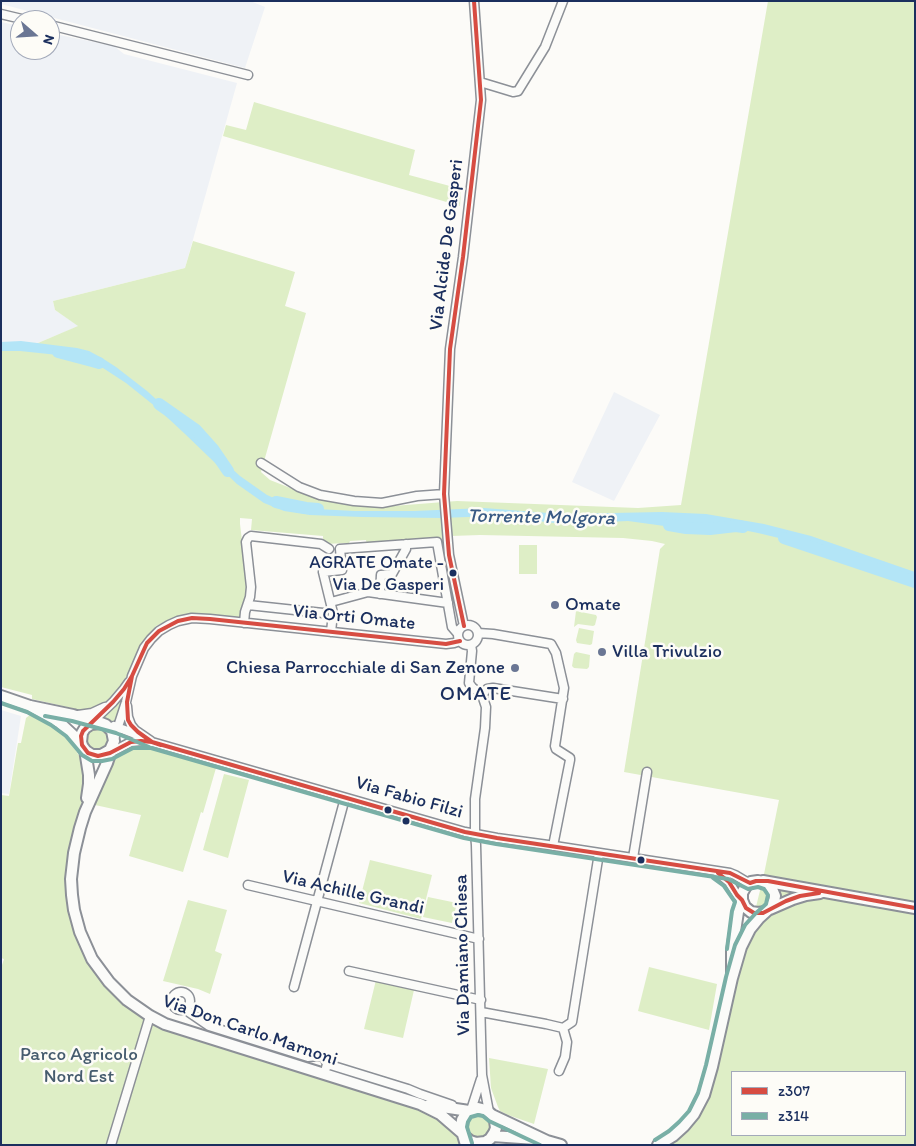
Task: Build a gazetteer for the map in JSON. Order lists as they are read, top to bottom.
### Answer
{
  "streets": {
    "street": [
      "Via Alcide De Gasperi",
      "Via Orti Omate",
      "Via Fabio Filzi",
      "Via Achille Grandi",
      "Via Damiano Chiesa",
      "Via Don Carlo Marnoni"
    ]
  },
  "crossings": [
    ["Via Alcide De Gasperi", "Via Orti Omate"],
    ["Via Orti Omate", "Via Fabio Filzi"],
    ["Via Orti Omate", "Via Don Carlo Marnoni"],
    ["Via Fabio Filzi", "Via Damiano Chiesa"],
    ["Via Fabio Filzi", "Via Don Carlo Marnoni"],
    ["Via Achille Grandi", "Via Damiano Chiesa"]
  ],
  "districts": ["OMATE"],
  "water": ["Torrente Molgora"],
  "parks": ["Parco Agricolo Nord Est"],
  "places": [
    "AGRATE Omate - Via De Gasperi",
    "Omate",
    "Villa Trivulzio",
    "Chiesa Parrocchiale di San Zenone"
  ],
  "lines": ["transit line z307", "transit line z314"],
  "legend": ["z307", "z314"],
  "north": "right"
}
